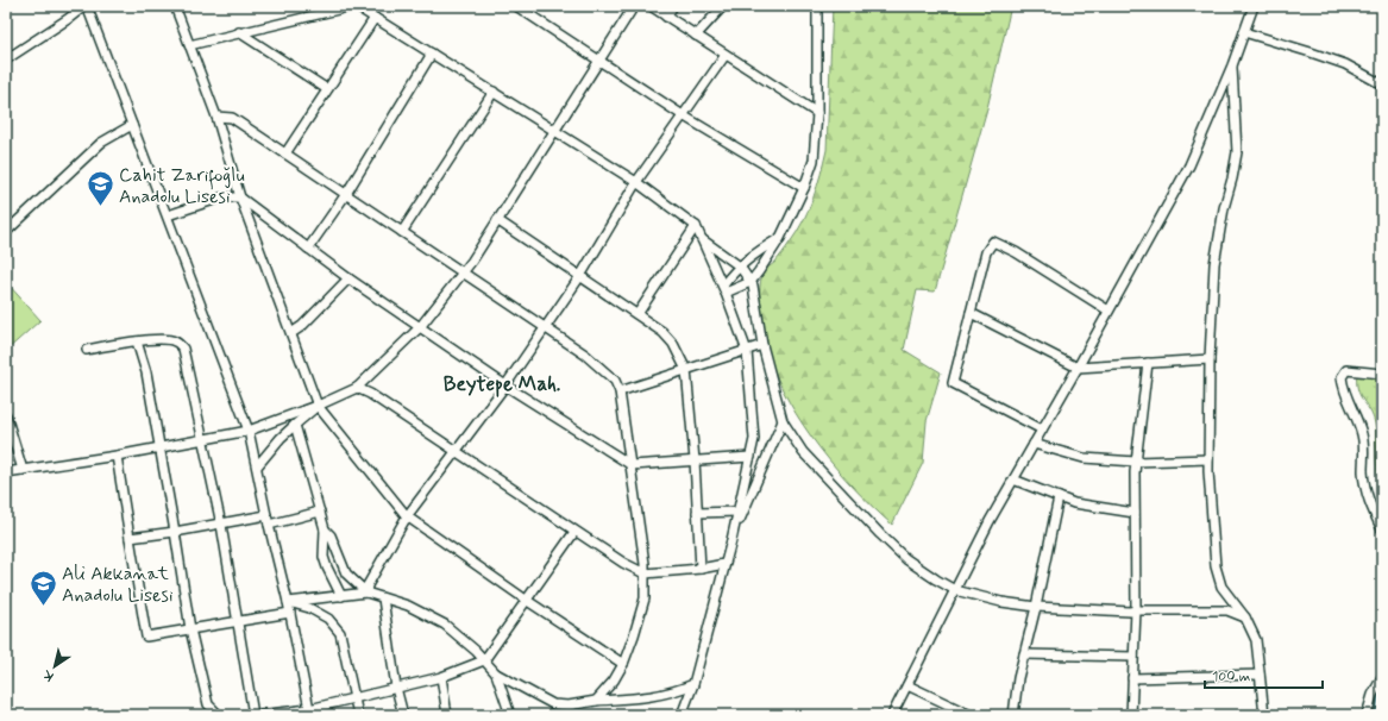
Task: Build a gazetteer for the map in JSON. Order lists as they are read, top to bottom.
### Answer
{
  "districts": ["Beytepe Mah."],
  "places": {
    "school or university": ["Cahit Zarifoğlu Anadolu Lisesi", "Ali Akkanat Anadolu Lisesi"]
  },
  "scale_bar": "100 m",
  "north": "bottom left"
}
